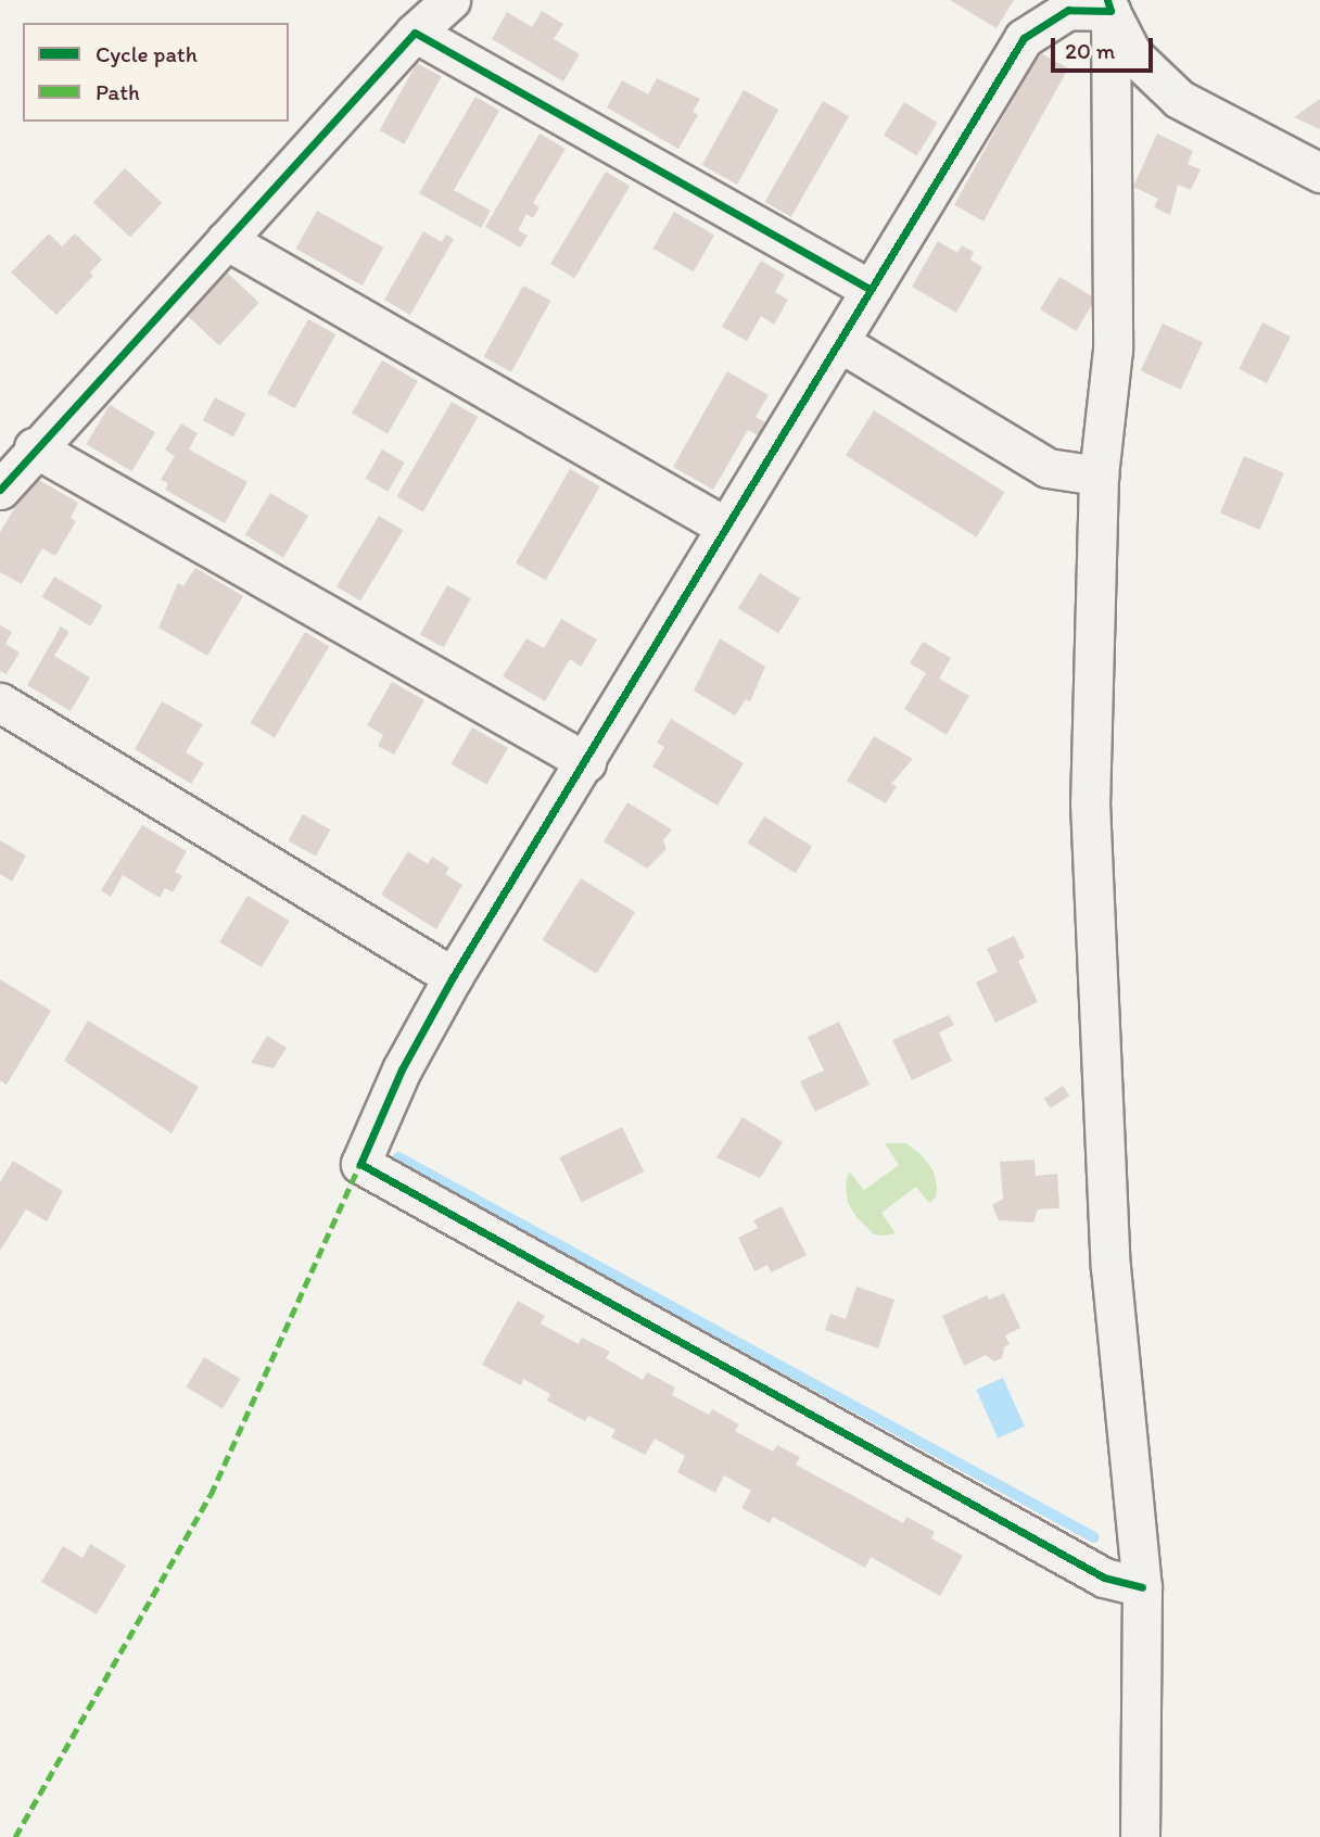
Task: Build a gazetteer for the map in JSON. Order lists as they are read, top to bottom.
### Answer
{
  "legend": ["Cycle path", "Path"],
  "scale_bar": "20 m"
}
